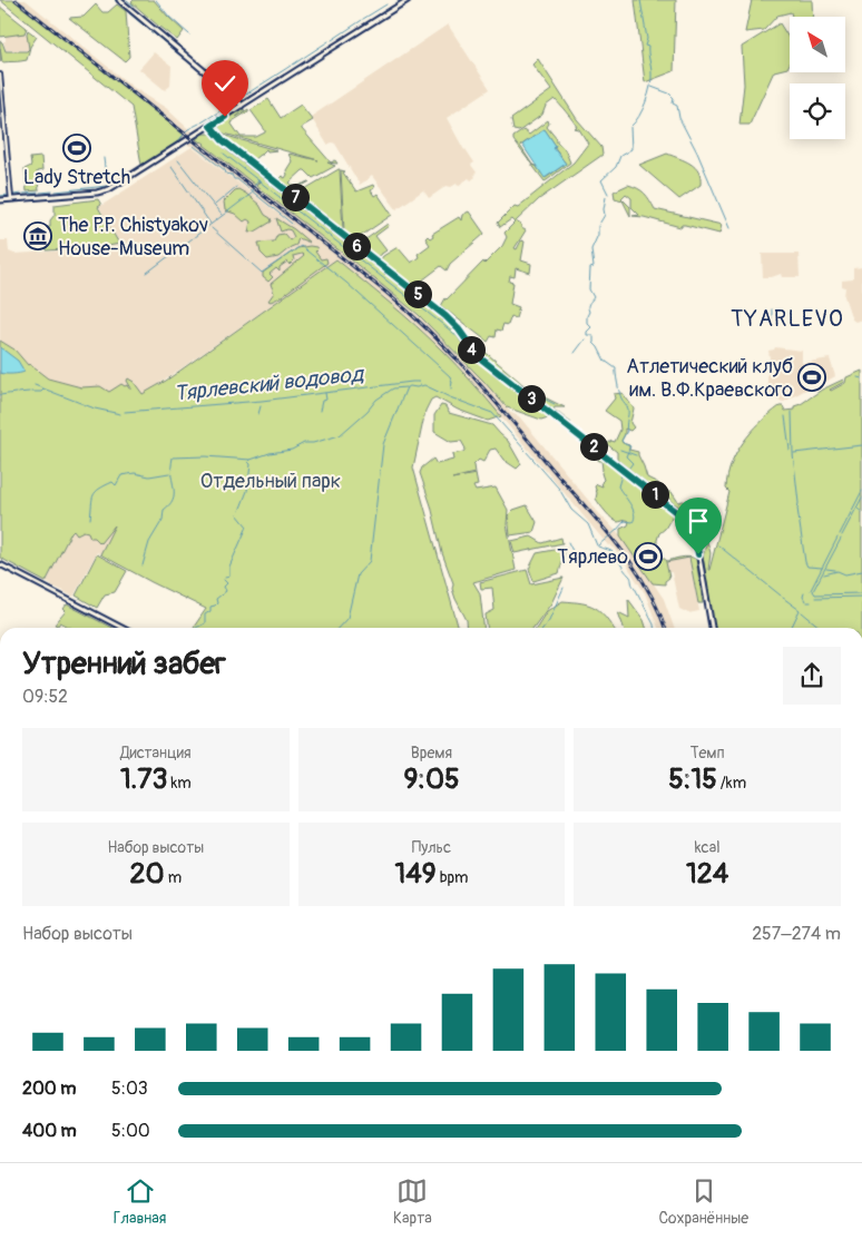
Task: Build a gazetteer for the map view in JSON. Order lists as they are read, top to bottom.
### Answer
{
  "districts": ["TYARLEVO"],
  "water": ["Тярлевский водовод"],
  "parks": ["Отдельный парк"],
  "places": {
    "sports": ["Lady Stretch", "Атлетический клуб им. В.Ф.Краевского", "Тярлево"],
    "museum": ["The P.P. Chistyakov House-Museum"]
  },
  "north": "top left",
  "page": {
    "pins": [
      "7",
      "6",
      "5",
      "4",
      "3",
      "2",
      "1"
    ],
    "heading": ["Утренний забег", "09:52"],
    "stats": [
      ["Дистанция", "1.73 km"],
      ["Время", "9:05"],
      ["Темп", "5:15 /km"],
      ["Набор высоты", "20 m"],
      ["Пульс", "149 bpm"],
      ["kcal", "124"]
    ],
    "chart": ["Набор высоты", "257–274 m"],
    "list": [
      {
        "name": "200 m",
        "note": "5:03"
      },
      {
        "name": "400 m",
        "note": "5:00"
      }
    ],
    "tabs": ["Главная", "Карта", "Сохранённые"]
  }
}
